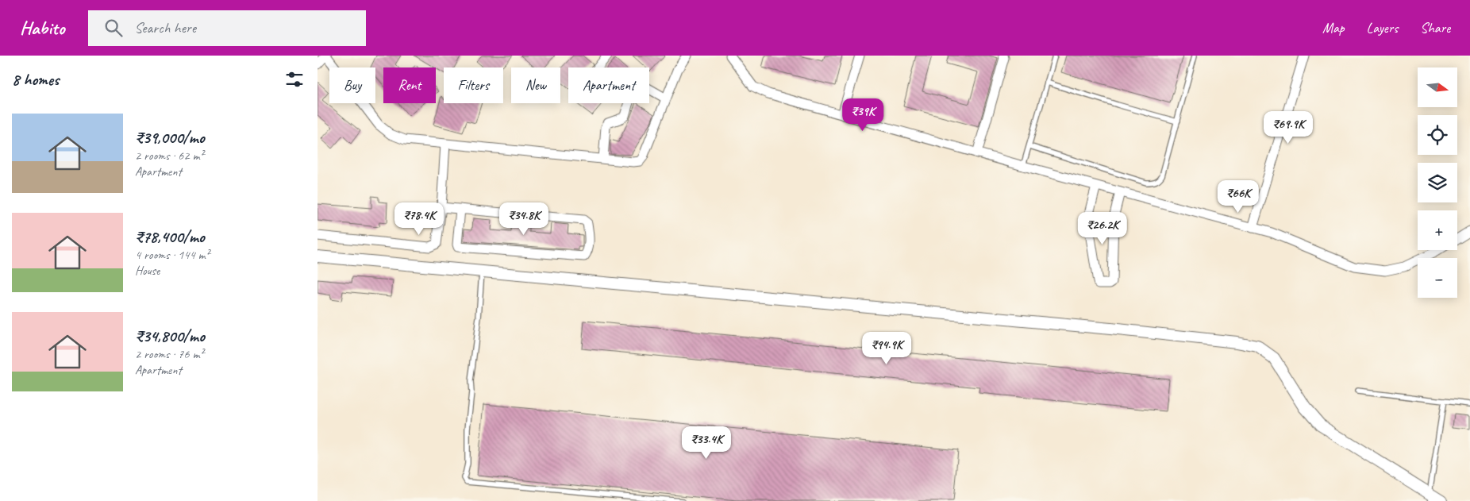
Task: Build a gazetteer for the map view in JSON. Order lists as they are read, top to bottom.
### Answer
{
  "north": "right",
  "page": {
    "header": "Habito",
    "search": "Search here",
    "nav": ["Map", "Layers", "Share"],
    "heading": "8 homes",
    "map_buttons": ["+", "−"],
    "chip": [
      "Buy",
      "Rent",
      "Filters",
      "New",
      "Apartment"
    ],
    "price": [
      "₹39K",
      "₹69.9K",
      "₹66K",
      "₹78.4K",
      "₹34.8K",
      "₹26.2K",
      "₹94.9K",
      "₹33.4K"
    ],
    "list": [
      {
        "name": "₹39,000/mo",
        "note": "2 rooms · 62 m² · Apartment"
      },
      {
        "name": "₹78,400/mo",
        "note": "4 rooms · 144 m² · House"
      },
      {
        "name": "₹34,800/mo",
        "note": "2 rooms · 76 m² · Apartment"
      }
    ]
  }
}
